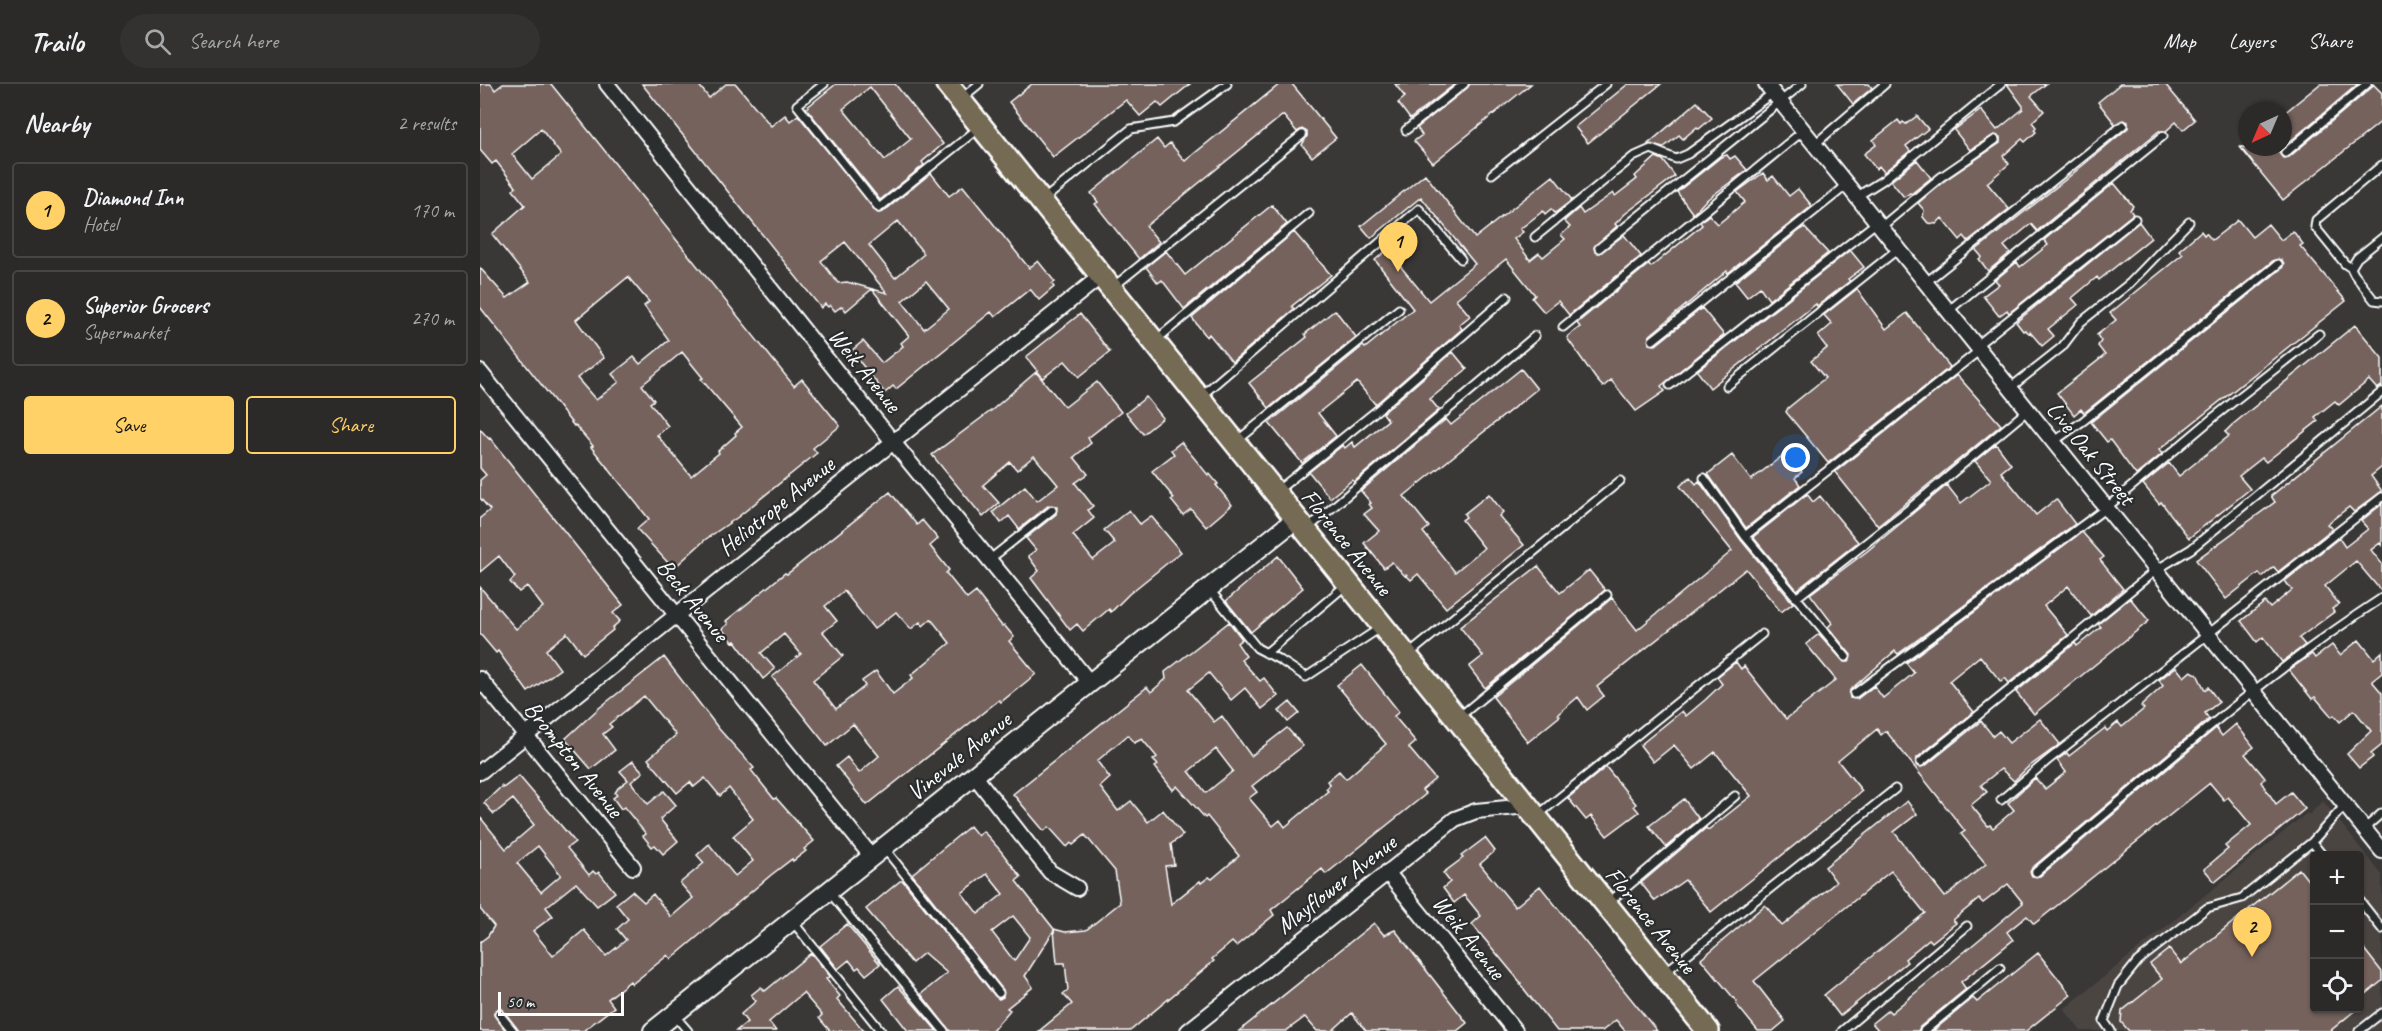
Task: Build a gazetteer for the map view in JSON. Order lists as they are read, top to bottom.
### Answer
{
  "streets": {
    "main road": ["Florence Avenue"],
    "street": [
      "Weik Avenue",
      "Live Oak Street",
      "Heliotrope Avenue",
      "Beck Avenue",
      "Vinevale Avenue",
      "Brompton Avenue",
      "Mayflower Avenue"
    ]
  },
  "crossings": [
    ["Weik Avenue", "Heliotrope Avenue"],
    ["Weik Avenue", "Vinevale Avenue"],
    ["Weik Avenue", "Mayflower Avenue"],
    ["Heliotrope Avenue", "Florence Avenue"],
    ["Heliotrope Avenue", "Beck Avenue"],
    ["Heliotrope Avenue", "Brompton Avenue"],
    ["Florence Avenue", "Vinevale Avenue"],
    ["Florence Avenue", "Mayflower Avenue"],
    ["Beck Avenue", "Vinevale Avenue"]
  ],
  "scale_bar": "50 m",
  "north": "bottom left",
  "page": {
    "header": "Trailo",
    "search": "Search here",
    "nav": ["Map", "Layers", "Share"],
    "heading": ["Nearby", "2 results"],
    "list": [
      {
        "mark": "1",
        "name": "Diamond Inn",
        "note": "Hotel",
        "value": "170 m"
      },
      {
        "mark": "2",
        "name": "Superior Grocers",
        "note": "Supermarket",
        "value": "270 m"
      }
    ],
    "pins": ["1", "2"],
    "buttons": ["Save", "Share"],
    "map_buttons": ["+", "−"],
    "scale": "50 m"
  }
}
